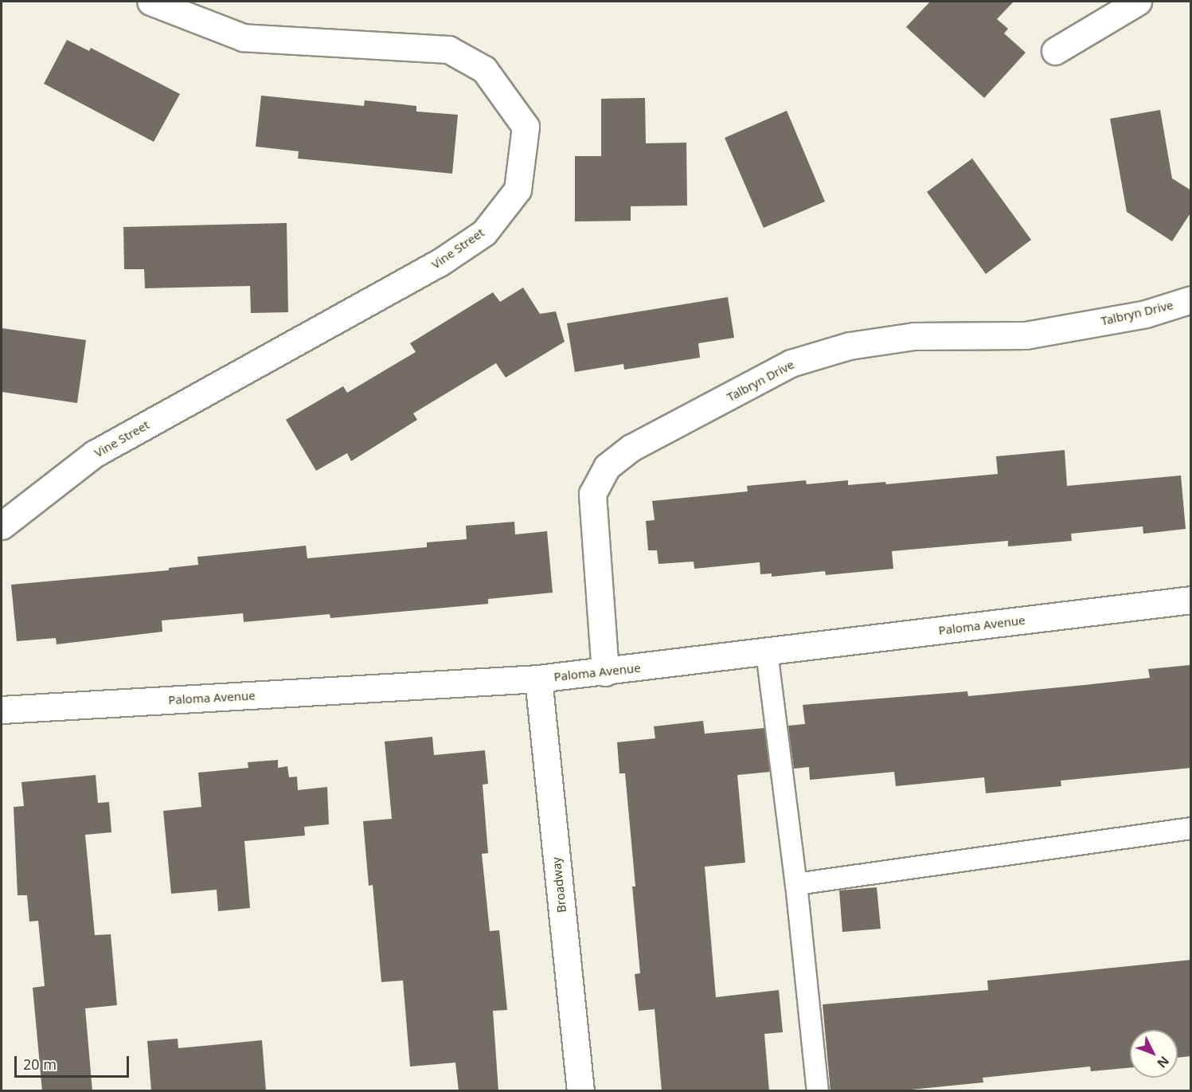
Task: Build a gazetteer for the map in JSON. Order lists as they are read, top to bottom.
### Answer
{
  "streets": {
    "street": [
      "Vine Street",
      "Talbryn Drive",
      "Paloma Avenue",
      "Broadway"
    ]
  },
  "crossings": [
    ["Talbryn Drive", "Paloma Avenue"],
    ["Paloma Avenue", "Broadway"]
  ],
  "scale_bar": "20 m",
  "north": "bottom right"
}
